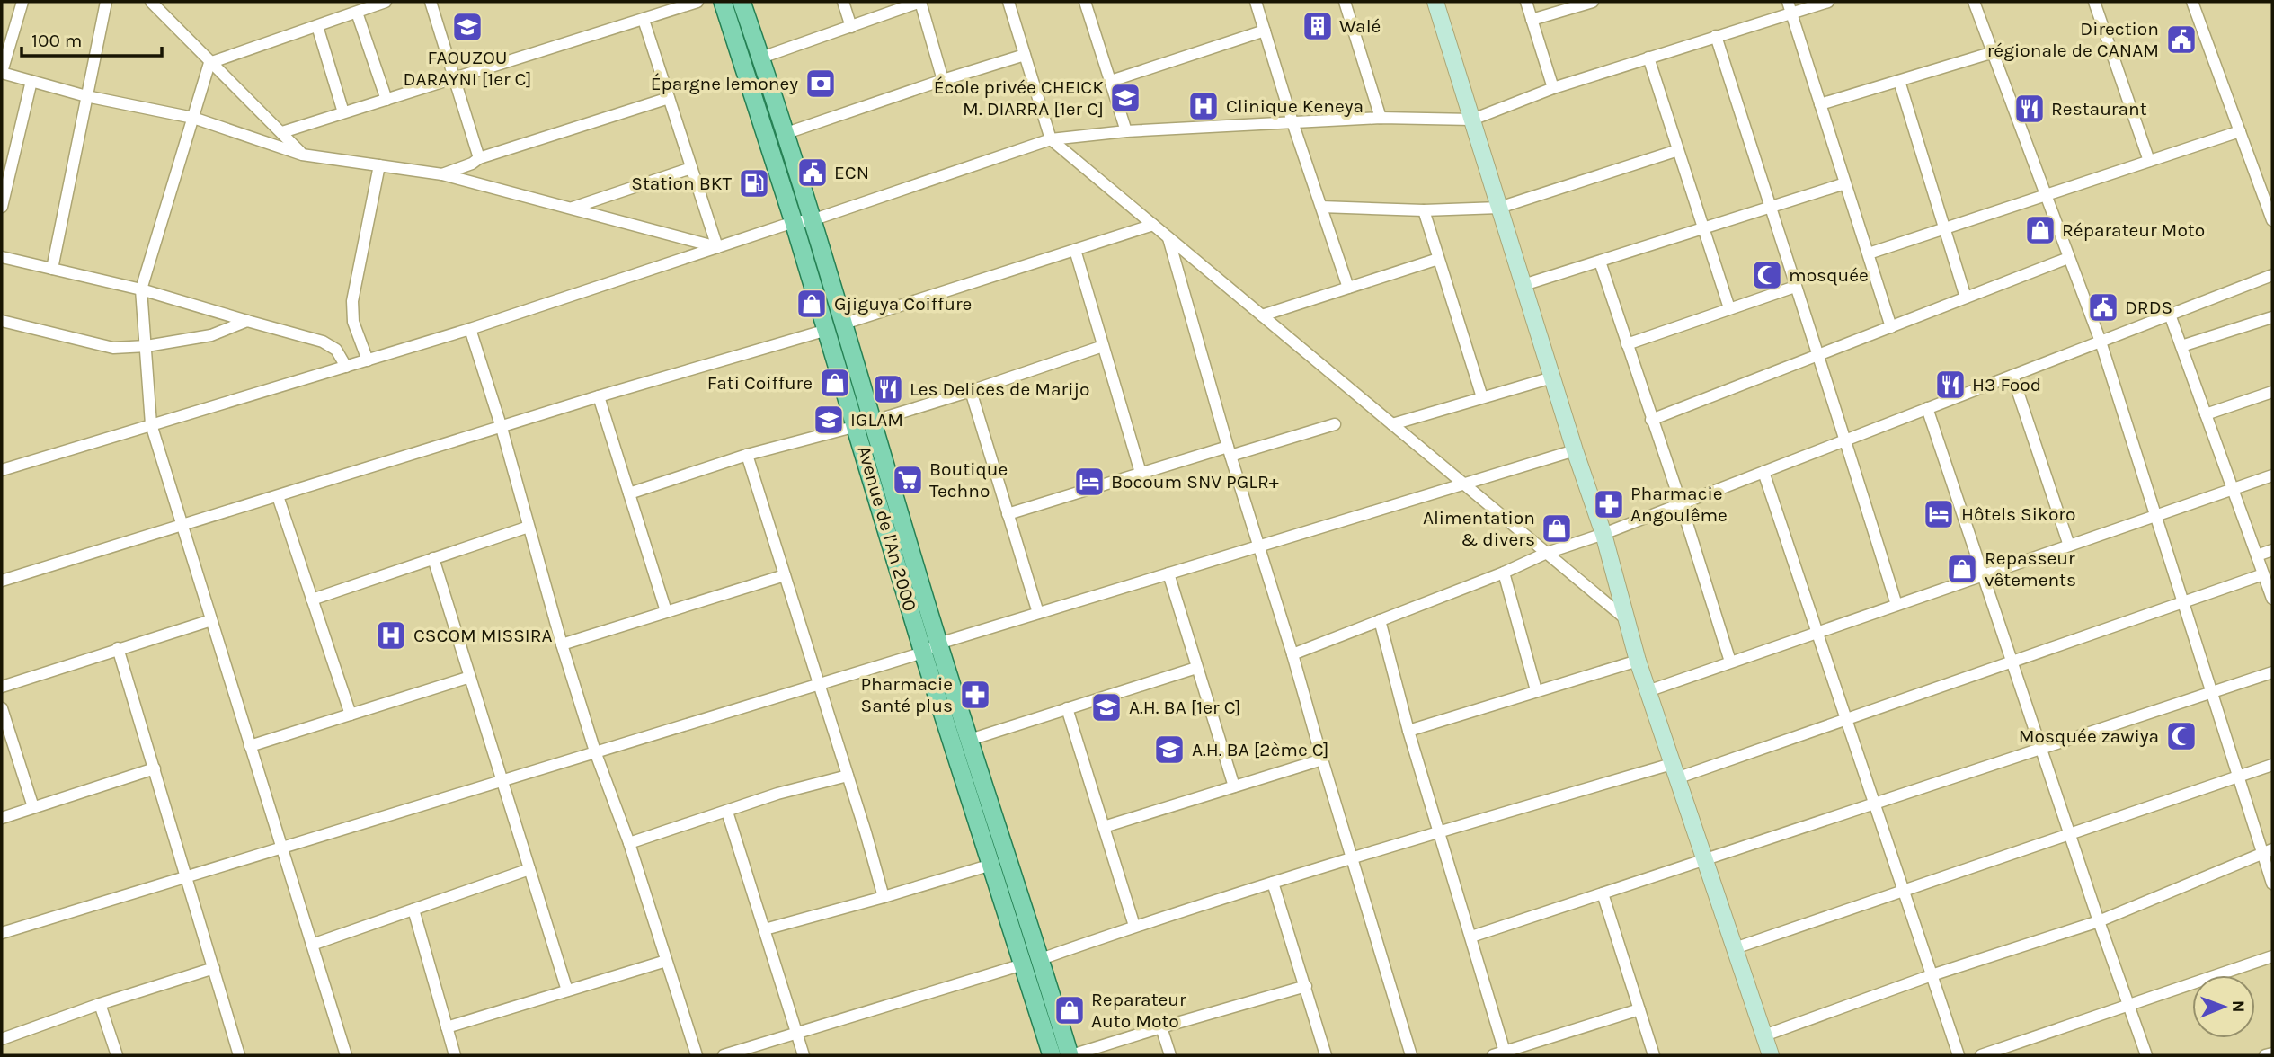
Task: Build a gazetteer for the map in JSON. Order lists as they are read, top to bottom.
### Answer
{
  "streets": {
    "main road": ["Avenue de l'An 2000"]
  },
  "places": {
    "building": ["Walé"],
    "school or university": [
      "FAOUZOU DARAYNI [1er C]",
      "École privée CHEICK M. DIARRA [1er C]",
      "IGLAM",
      "A.H. BA [1er C]",
      "A.H. BA [2ème C]"
    ],
    "public building": ["Direction régionale de CANAM", "ECN", "DRDS"],
    "bank": ["Épargne lemoney"],
    "hospital": ["Clinique Keneya", "CSCOM MISSIRA"],
    "restaurant": ["Restaurant", "H3 Food", "Les Delices de Marijo"],
    "fuel station": ["Station BKT"],
    "shop": [
      "Réparateur Moto",
      "Gjiguya Coiffure",
      "Fati Coiffure",
      "Alimentation & divers",
      "Repasseur vêtements",
      "Reparateur Auto Moto"
    ],
    "mosque": ["mosquée", "Mosquée zawiya"],
    "supermarket": ["Boutique Techno"],
    "hotel": ["Bocoum SNV PGLR+", "Hôtels Sikoro"],
    "pharmacy": ["Pharmacie Angoulême", "Pharmacie Santé plus"]
  },
  "scale_bar": "100 m",
  "north": "right"
}
